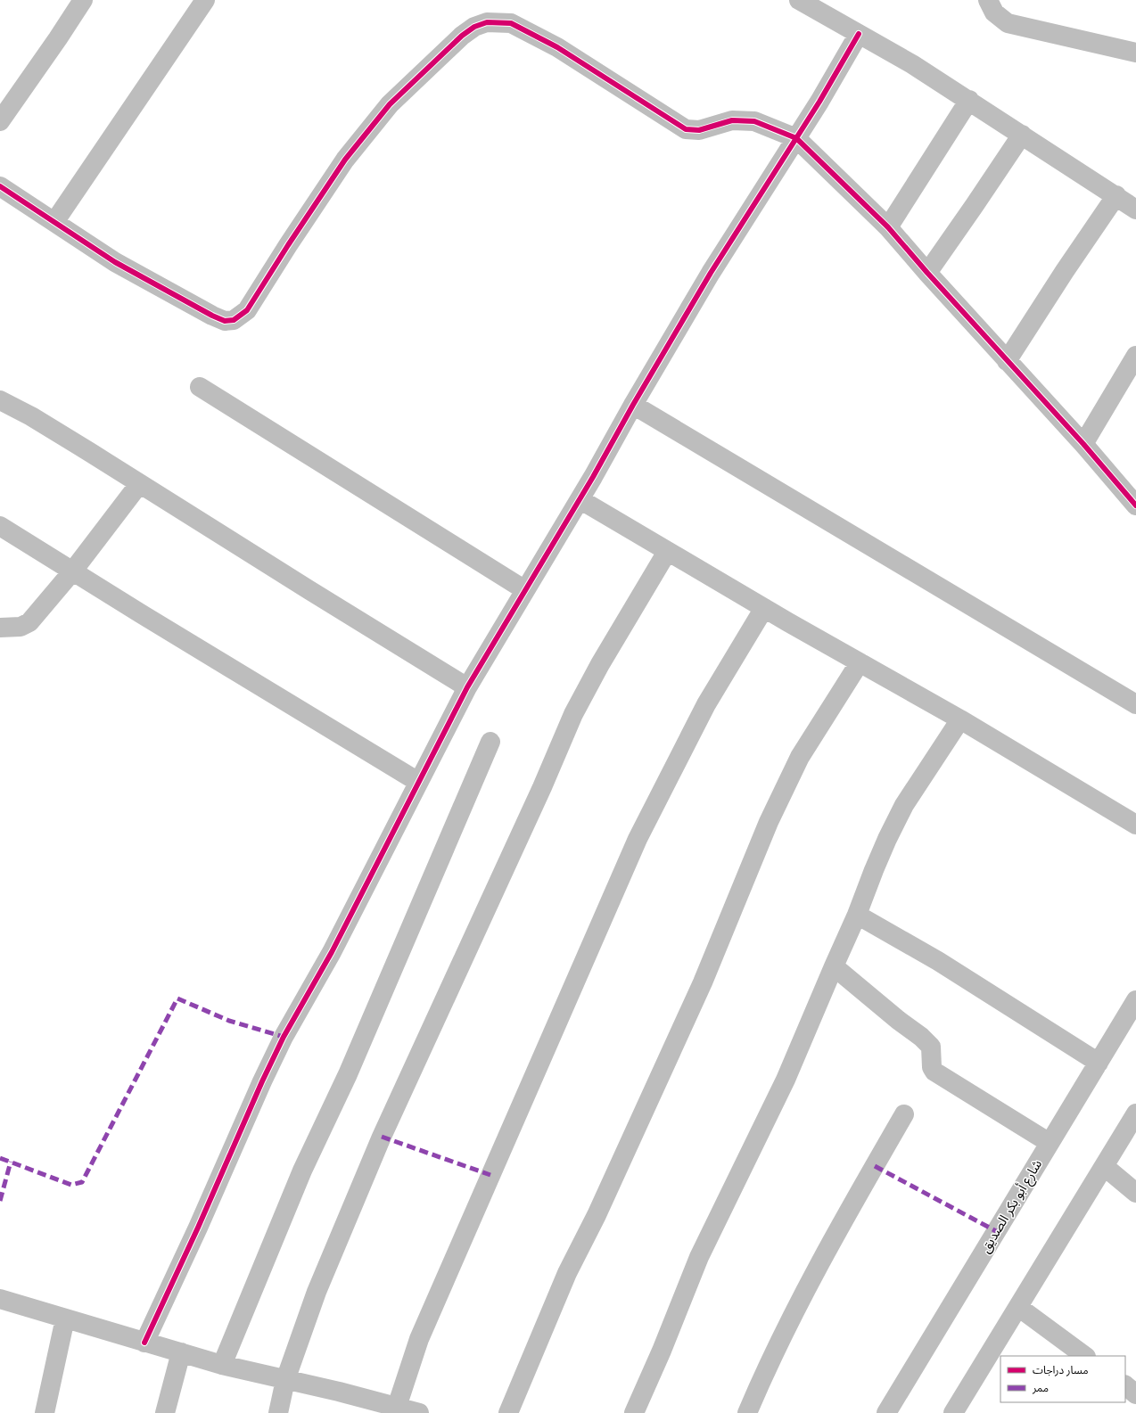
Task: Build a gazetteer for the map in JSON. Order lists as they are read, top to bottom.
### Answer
{
  "streets": {
    "street": ["شارع أبو بكر الصديق"]
  },
  "legend": ["مسار دراجات", "ممر"]
}
